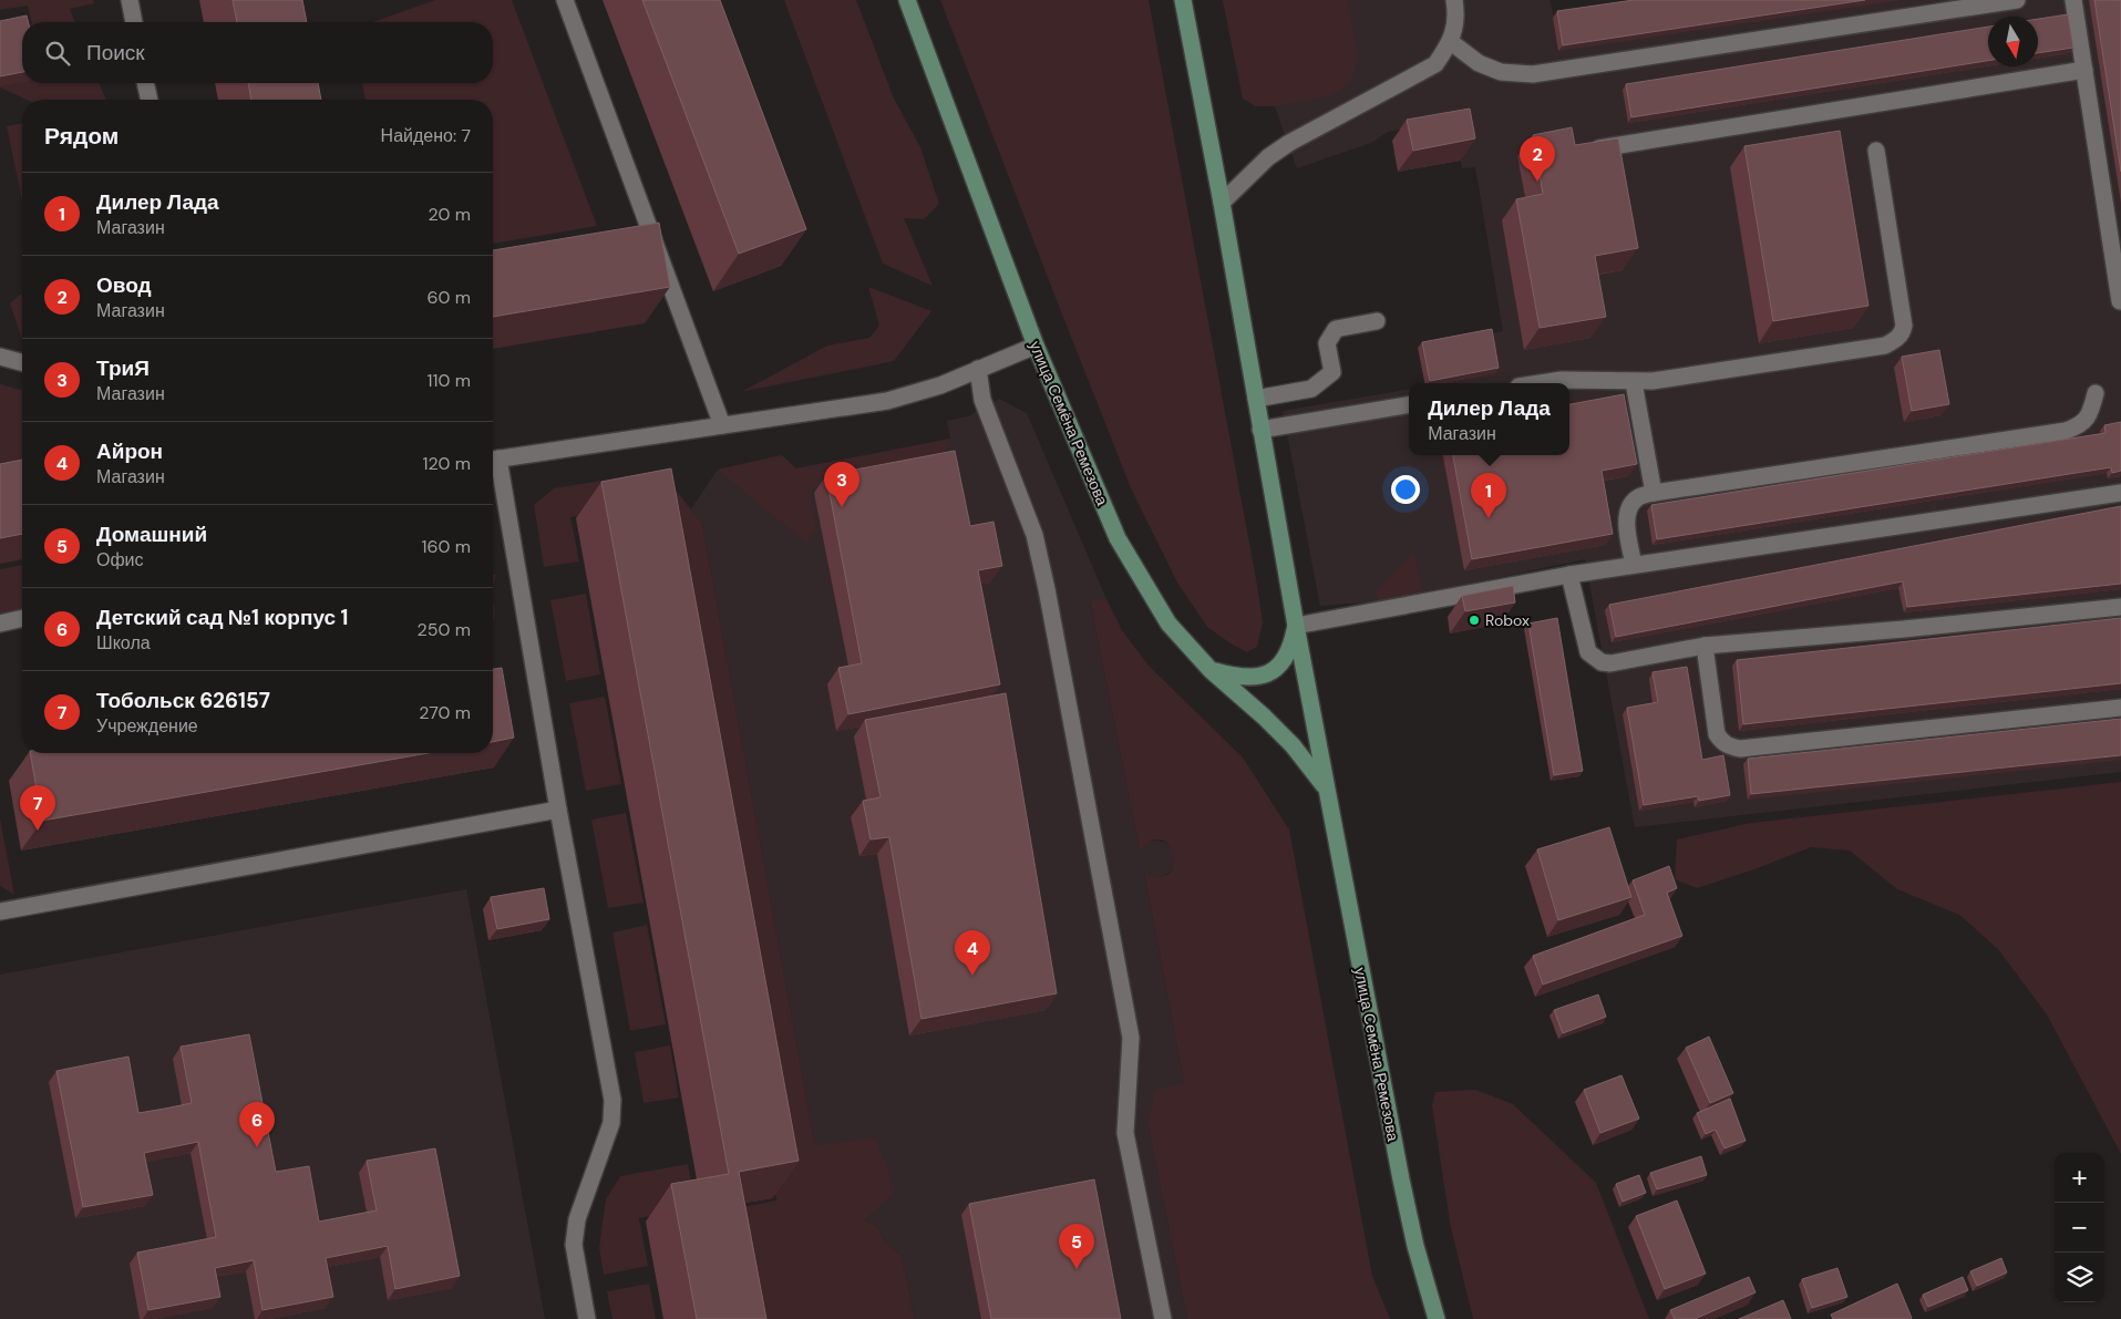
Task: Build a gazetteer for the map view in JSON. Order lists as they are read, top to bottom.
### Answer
{
  "streets": {
    "main road": ["улица Семёна Ремезова"]
  },
  "places": ["Robox"],
  "north": "bottom",
  "page": {
    "search": "Поиск",
    "heading": ["Рядом", "Найдено: 7"],
    "pins": [
      "2",
      "3",
      "1",
      "7",
      "4",
      "6",
      "5"
    ],
    "list": [
      {
        "mark": "1",
        "name": "Дилер Лада",
        "note": "Магазин",
        "value": "20 m"
      },
      {
        "mark": "2",
        "name": "Овод",
        "note": "Магазин",
        "value": "60 m"
      },
      {
        "mark": "3",
        "name": "ТриЯ",
        "note": "Магазин",
        "value": "110 m"
      },
      {
        "mark": "4",
        "name": "Айрон",
        "note": "Магазин",
        "value": "120 m"
      },
      {
        "mark": "5",
        "name": "Домашний",
        "note": "Офис",
        "value": "160 m"
      },
      {
        "mark": "6",
        "name": "Детский сад №1 корпус 1",
        "note": "Школа",
        "value": "250 m"
      },
      {
        "mark": "7",
        "name": "Тобольск 626157",
        "note": "Учреждение",
        "value": "270 m"
      }
    ],
    "popup": ["Дилер Лада", "Магазин"],
    "map_buttons": ["+", "−"]
  }
}
